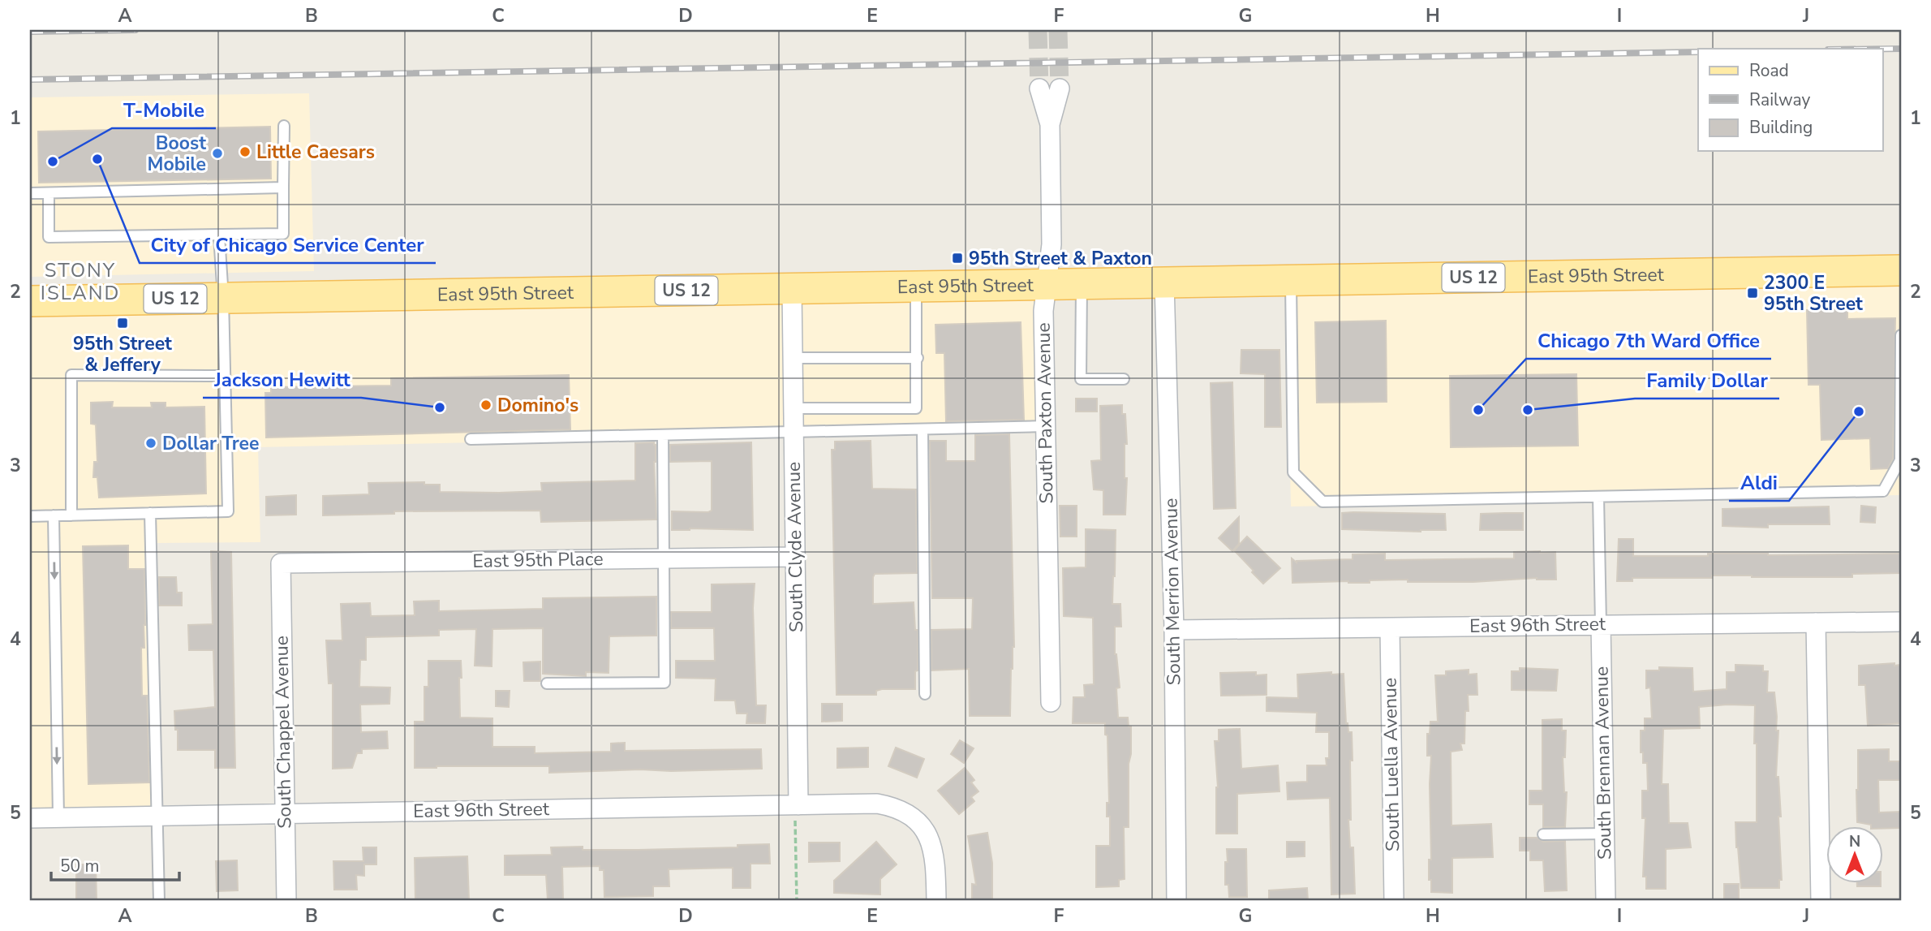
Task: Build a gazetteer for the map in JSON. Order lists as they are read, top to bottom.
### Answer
{
  "streets": {
    "main road": ["East 95th Street", "US 12"],
    "street": [
      "South Paxton Avenue",
      "South Clyde Avenue",
      "East 95th Place",
      "South Merrion Avenue",
      "East 96th Street",
      "South Chappel Avenue",
      "South Brennan Avenue",
      "South Luella Avenue"
    ]
  },
  "crossings": [
    ["East 95th Street", "South Paxton Avenue"],
    ["East 95th Street", "South Clyde Avenue"],
    ["East 95th Street", "South Merrion Avenue"],
    ["South Clyde Avenue", "East 95th Place"],
    ["South Clyde Avenue", "East 96th Street"],
    ["East 95th Place", "South Chappel Avenue"],
    ["South Merrion Avenue", "East 96th Street"],
    ["East 96th Street", "South Chappel Avenue"],
    ["East 96th Street", "South Brennan Avenue"],
    ["East 96th Street", "South Luella Avenue"]
  ],
  "districts": ["STONY ISLAND"],
  "places": {
    "other": [
      "Little Caesars",
      "Boost Mobile",
      "City of Chicago Service Center",
      "T-Mobile",
      "Domino's",
      "Jackson Hewitt",
      "Chicago 7th Ward Office",
      "Family Dollar",
      "Aldi",
      "Dollar Tree"
    ],
    "transit": ["95th Street & Paxton", "2300 E 95th Street", "95th Street & Jeffery"]
  },
  "legend": ["Road", "Railway", "Building"],
  "scale_bar": "50 m",
  "north": "top",
  "grid": {
    "columns": [
      "A",
      "B",
      "C",
      "D",
      "E",
      "F",
      "G",
      "H",
      "I",
      "J"
    ],
    "rows": [
      "1",
      "2",
      "3",
      "4",
      "5"
    ]
  }
}
